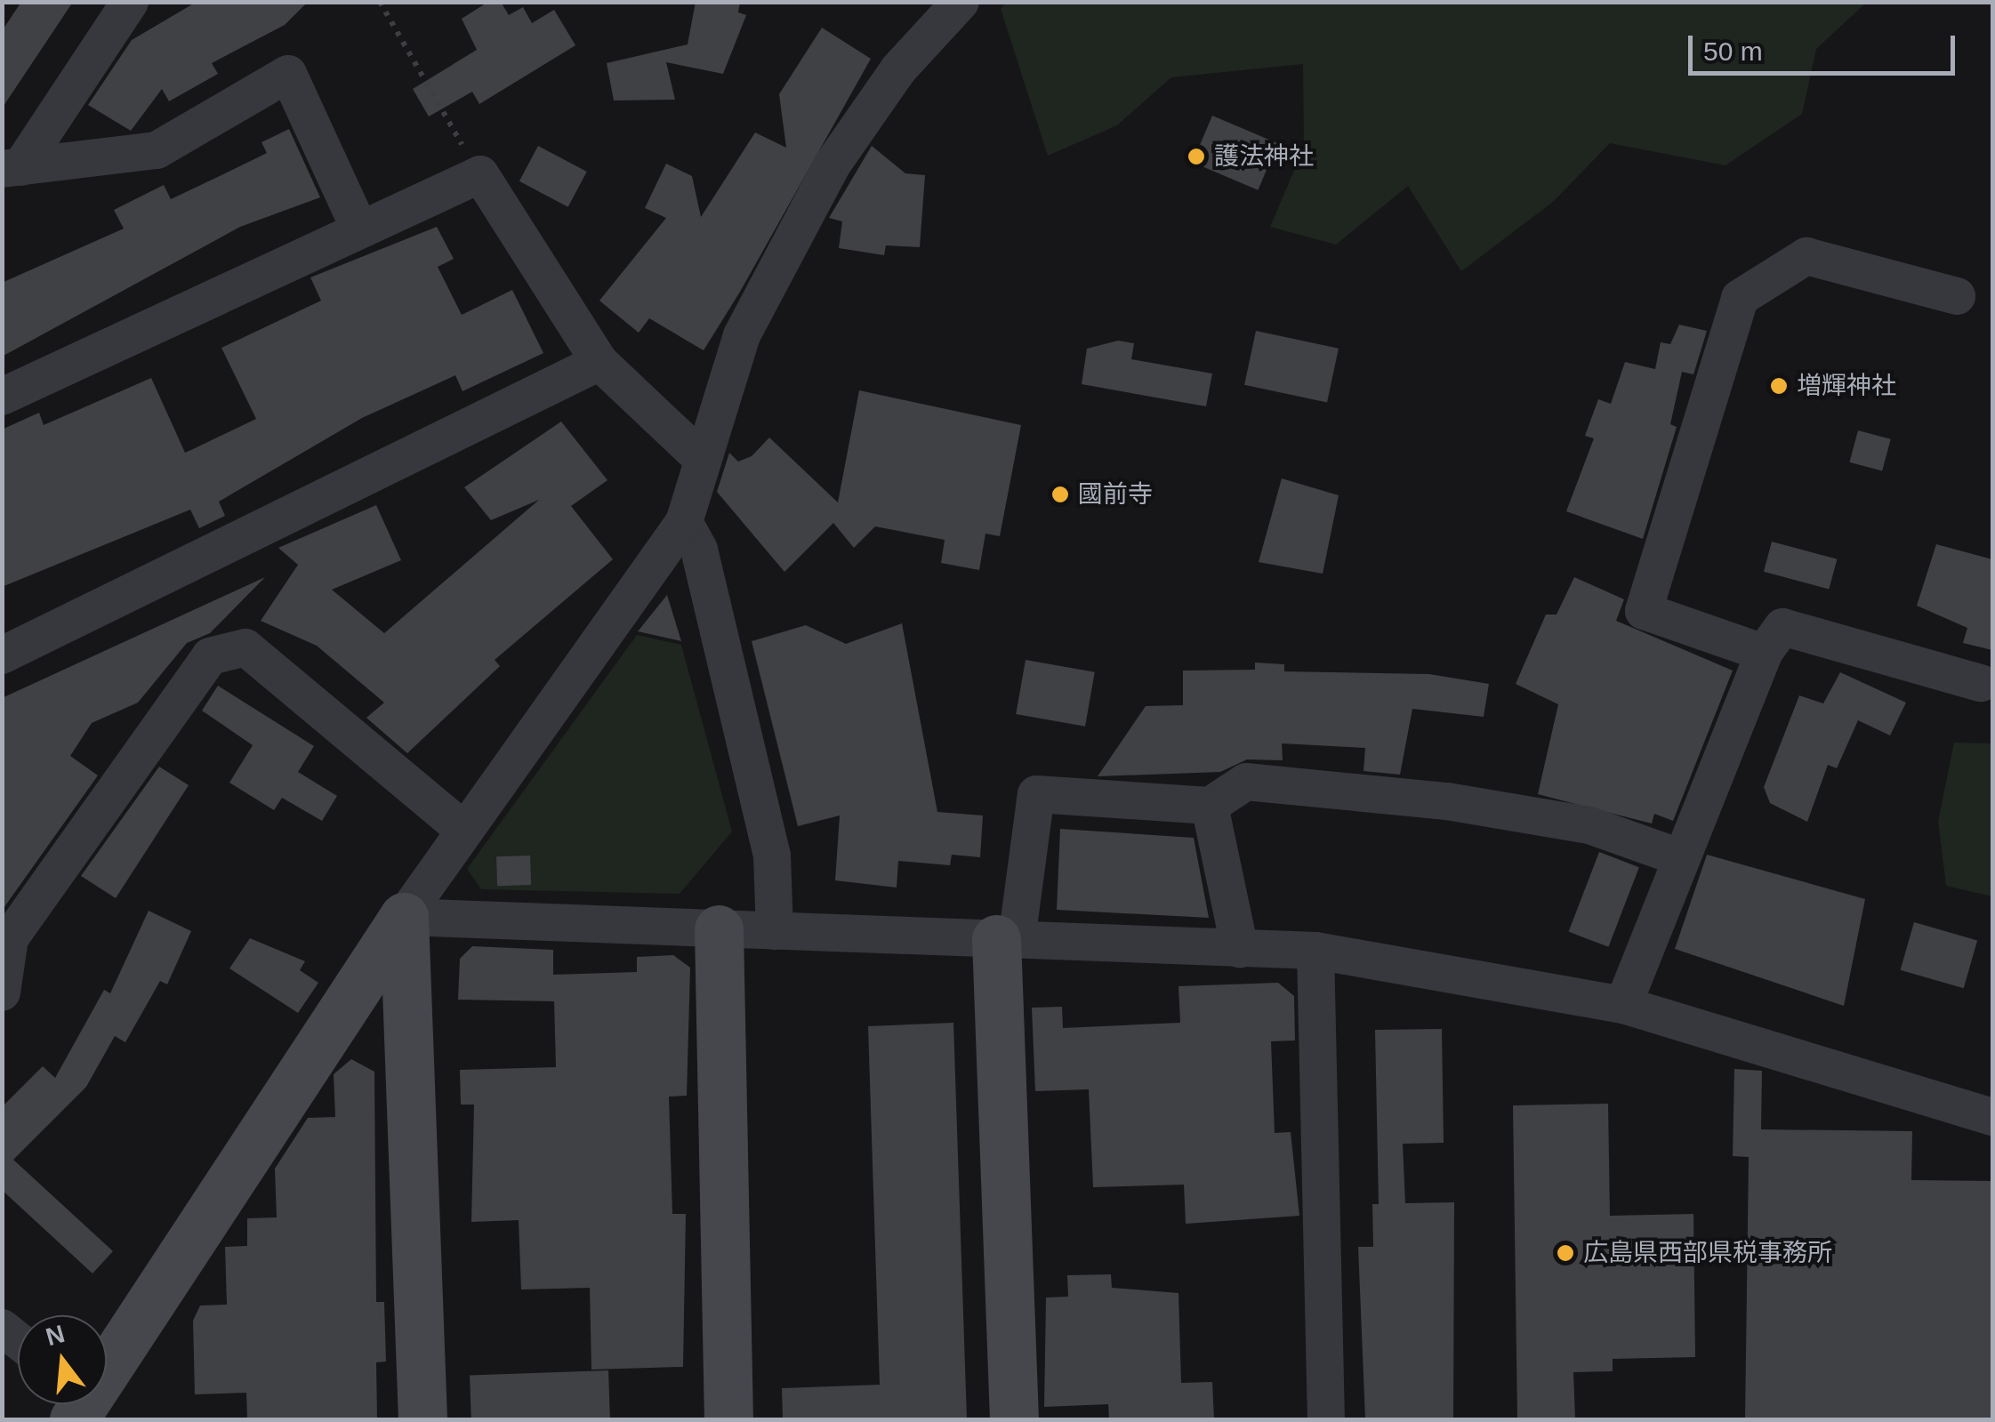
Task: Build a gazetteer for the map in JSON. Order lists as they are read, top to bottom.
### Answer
{
  "places": [
    "護法神社",
    "増輝神社",
    "國前寺",
    "広島県西部県税事務所"
  ],
  "scale_bar": "50 m",
  "north": "top"
}
